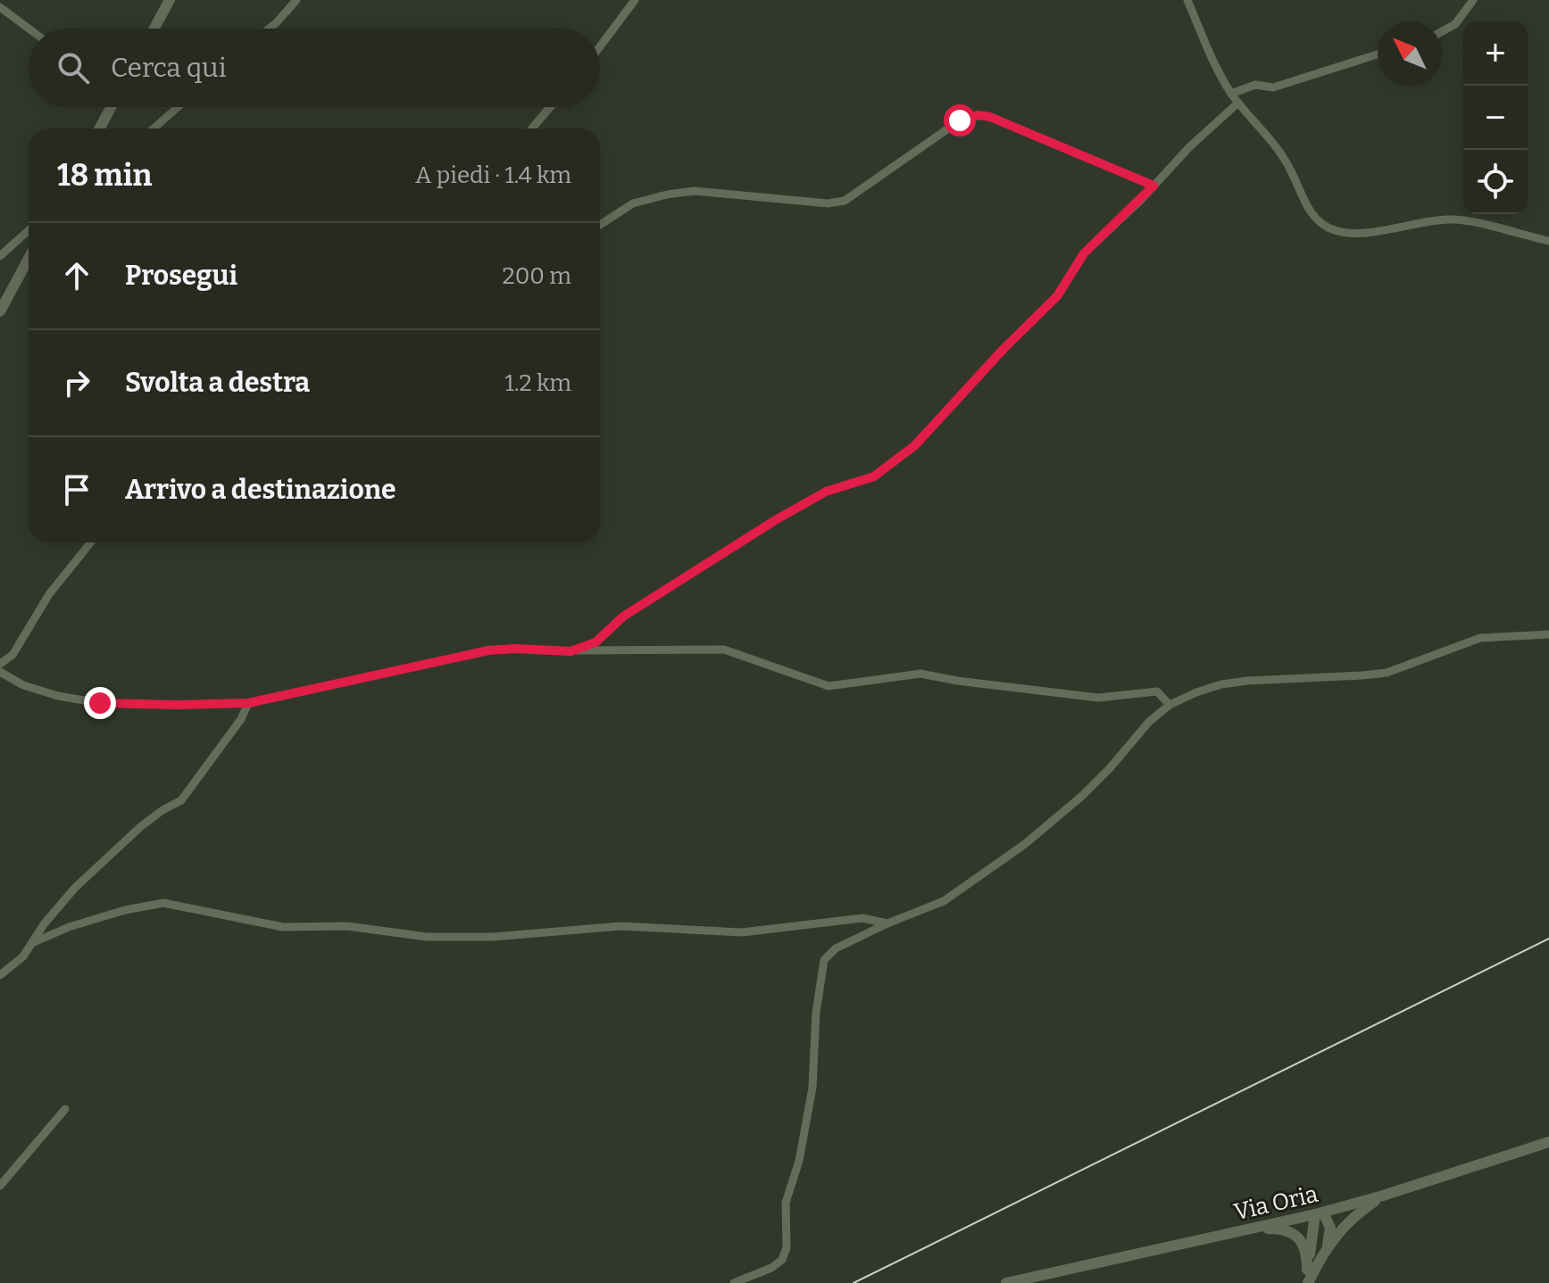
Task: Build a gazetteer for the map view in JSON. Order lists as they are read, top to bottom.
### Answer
{
  "streets": {
    "main road": ["Via Oria"]
  },
  "north": "top left",
  "page": {
    "map_buttons": ["+", "−"],
    "search": "Cerca qui",
    "heading": ["18 min", "A piedi · 1.4 km"],
    "list": [
      ["Prosegui", "200 m"],
      ["Svolta a destra", "1.2 km"],
      "Arrivo a destinazione"
    ]
  }
}
